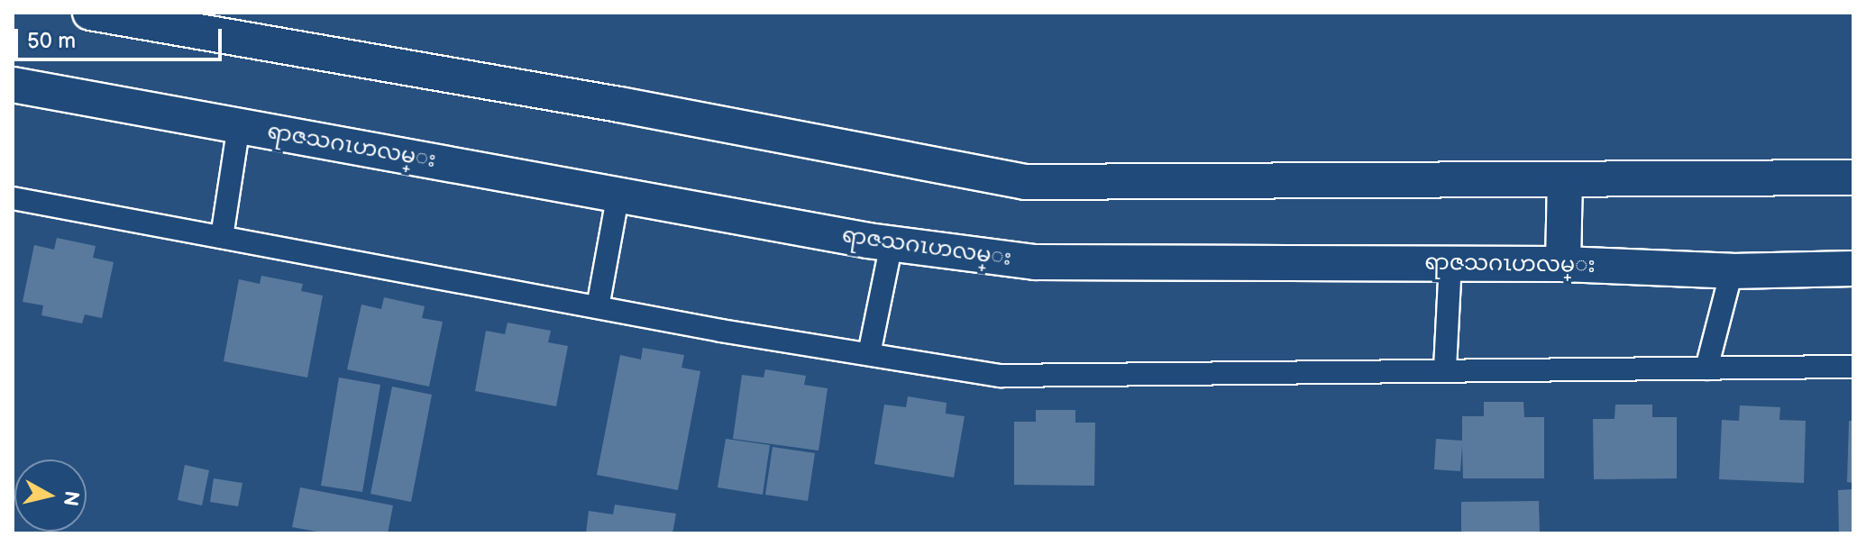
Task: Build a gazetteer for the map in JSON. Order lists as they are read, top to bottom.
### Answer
{
  "streets": {
    "main road": ["ရာဇသဂၤဟလမ္း"]
  },
  "scale_bar": "50 m",
  "north": "right"
}
